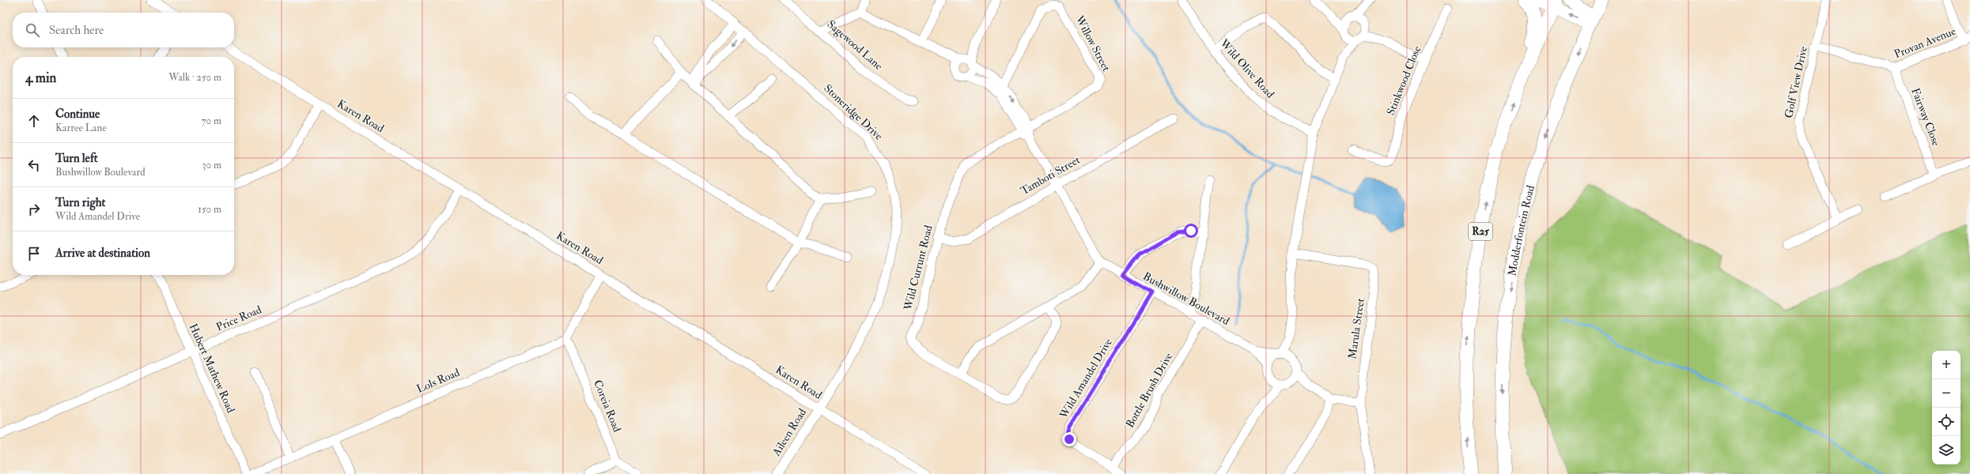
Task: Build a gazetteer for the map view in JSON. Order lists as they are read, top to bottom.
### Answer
{
  "streets": {
    "main road": ["Modderfontein Road", "R25"],
    "street": [
      "Provan Avenue",
      "Willow Street",
      "Sagewood Lane",
      "Wild Olive Road",
      "Stinkwood Close",
      "Golf View Drive",
      "Stoneridge Drive",
      "Karen Road",
      "Fairway Close",
      "Tamboti Street",
      "Wild Currunt Road",
      "Bushwillow Boulevard",
      "Price Road",
      "Marula Street",
      "Hubert Mathew Road",
      "Wild Amandel Drive",
      "Lols Road",
      "Bottle Brush Drive",
      "Coreia Road",
      "Aileen Road"
    ]
  },
  "crossings": [
    ["Provan Avenue", "Golf View Drive"],
    ["Provan Avenue", "Fairway Close"],
    ["Willow Street", "Wild Currunt Road"],
    ["Willow Street", "Bushwillow Boulevard"],
    ["Stoneridge Drive", "Aileen Road"],
    ["Karen Road", "Price Road"],
    ["Karen Road", "Aileen Road"],
    ["Tamboti Street", "Wild Currunt Road"],
    ["Tamboti Street", "Bushwillow Boulevard"],
    ["Wild Currunt Road", "Bushwillow Boulevard"],
    ["Bushwillow Boulevard", "Wild Amandel Drive"],
    ["Bushwillow Boulevard", "Bottle Brush Drive"],
    ["Price Road", "Hubert Mathew Road"],
    ["Wild Amandel Drive", "Bottle Brush Drive"],
    ["Lols Road", "Coreia Road"]
  ],
  "page": {
    "search": "Search here",
    "heading": ["4 min", "Walk · 250 m"],
    "list": [
      ["Continue", "Karree Lane", "70 m"],
      ["Turn left", "Bushwillow Boulevard", "30 m"],
      ["Turn right", "Wild Amandel Drive", "150 m"],
      "Arrive at destination"
    ],
    "map_buttons": ["+", "−"]
  }
}
